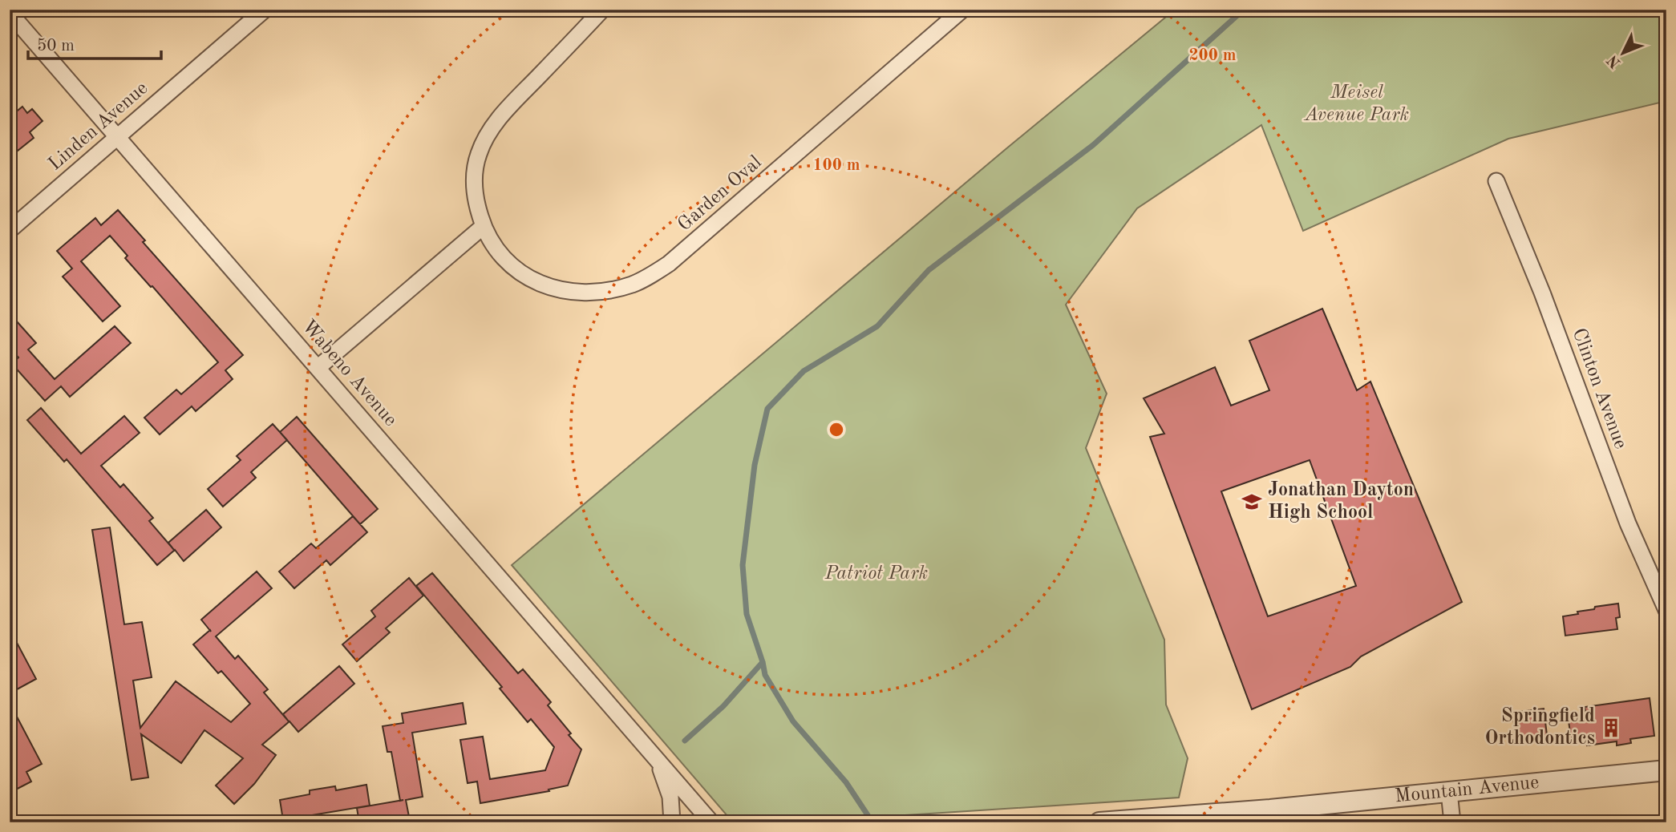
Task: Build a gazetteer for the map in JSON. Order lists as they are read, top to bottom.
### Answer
{
  "streets": {
    "street": [
      "Linden Avenue",
      "Garden Oval",
      "Wabeno Avenue",
      "Clinton Avenue",
      "Mountain Avenue"
    ]
  },
  "crossings": [
    ["Linden Avenue", "Wabeno Avenue"]
  ],
  "parks": ["Meisel Avenue Park", "Patriot Park"],
  "places": {
    "school or university": ["Jonathan Dayton High School"],
    "building": ["Springfield Orthodontics"]
  },
  "scale_bar": "50 m",
  "north": "bottom left",
  "rings": ["200 m", "100 m"]
}
